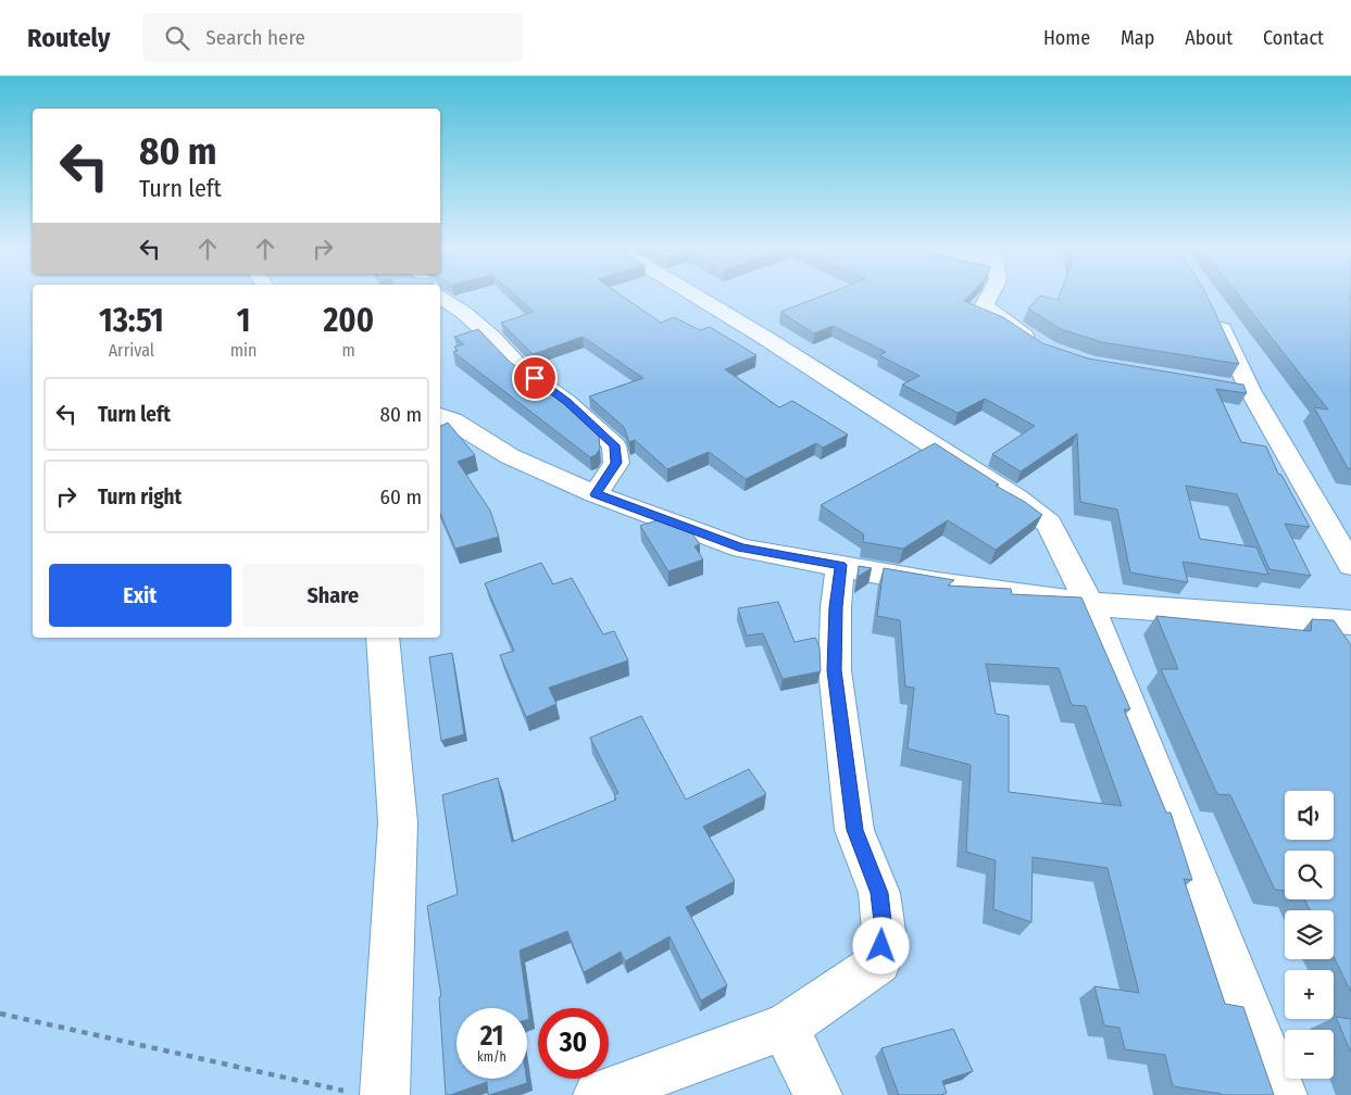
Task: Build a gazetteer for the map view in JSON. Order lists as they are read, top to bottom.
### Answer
{
  "page": {
    "header": "Routely",
    "search": "Search here",
    "nav": [
      "Home",
      "Map",
      "About",
      "Contact"
    ],
    "turn": ["80 m", "Turn left"],
    "eta": [
      "13:51",
      "Arrival",
      "1",
      "min",
      "200",
      "m"
    ],
    "list": [
      {
        "name": "Turn left",
        "value": "80 m"
      },
      {
        "name": "Turn right",
        "value": "60 m"
      }
    ],
    "buttons": ["Exit", "Share"],
    "map_buttons": ["+", "−"],
    "speed": "21 km/h",
    "limit": "30"
  }
}
